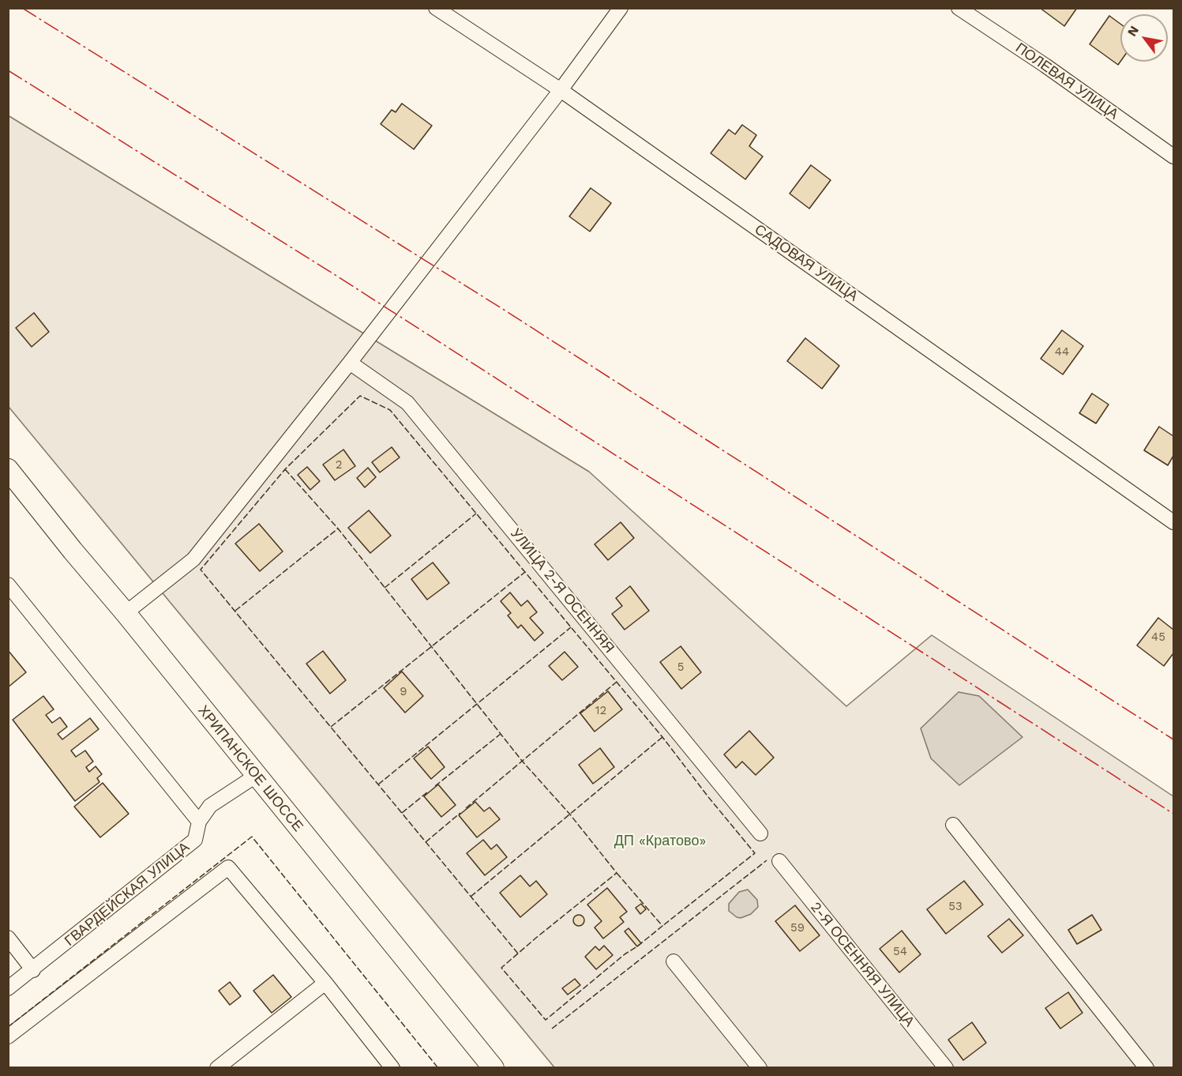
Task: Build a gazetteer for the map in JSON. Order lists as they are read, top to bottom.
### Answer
{
  "streets": {
    "main road": ["ХРИПАНСКОЕ ШОССЕ"],
    "street": [
      "ПОЛЕВАЯ УЛИЦА",
      "САДОВАЯ УЛИЦА",
      "УЛИЦА 2-Я ОСЕННЯЯ",
      "ГВАРДЕЙСКАЯ УЛИЦА",
      "2-Я ОСЕННЯЯ УЛИЦА"
    ]
  },
  "crossings": [
    ["ХРИПАНСКОЕ ШОССЕ", "ГВАРДЕЙСКАЯ УЛИЦА"]
  ],
  "parks": ["ДП «Кратово»"],
  "house_numbers": [
    "44",
    "2",
    "45",
    "5",
    "9",
    "12",
    "53",
    "59",
    "54"
  ],
  "north": "top left"
}
